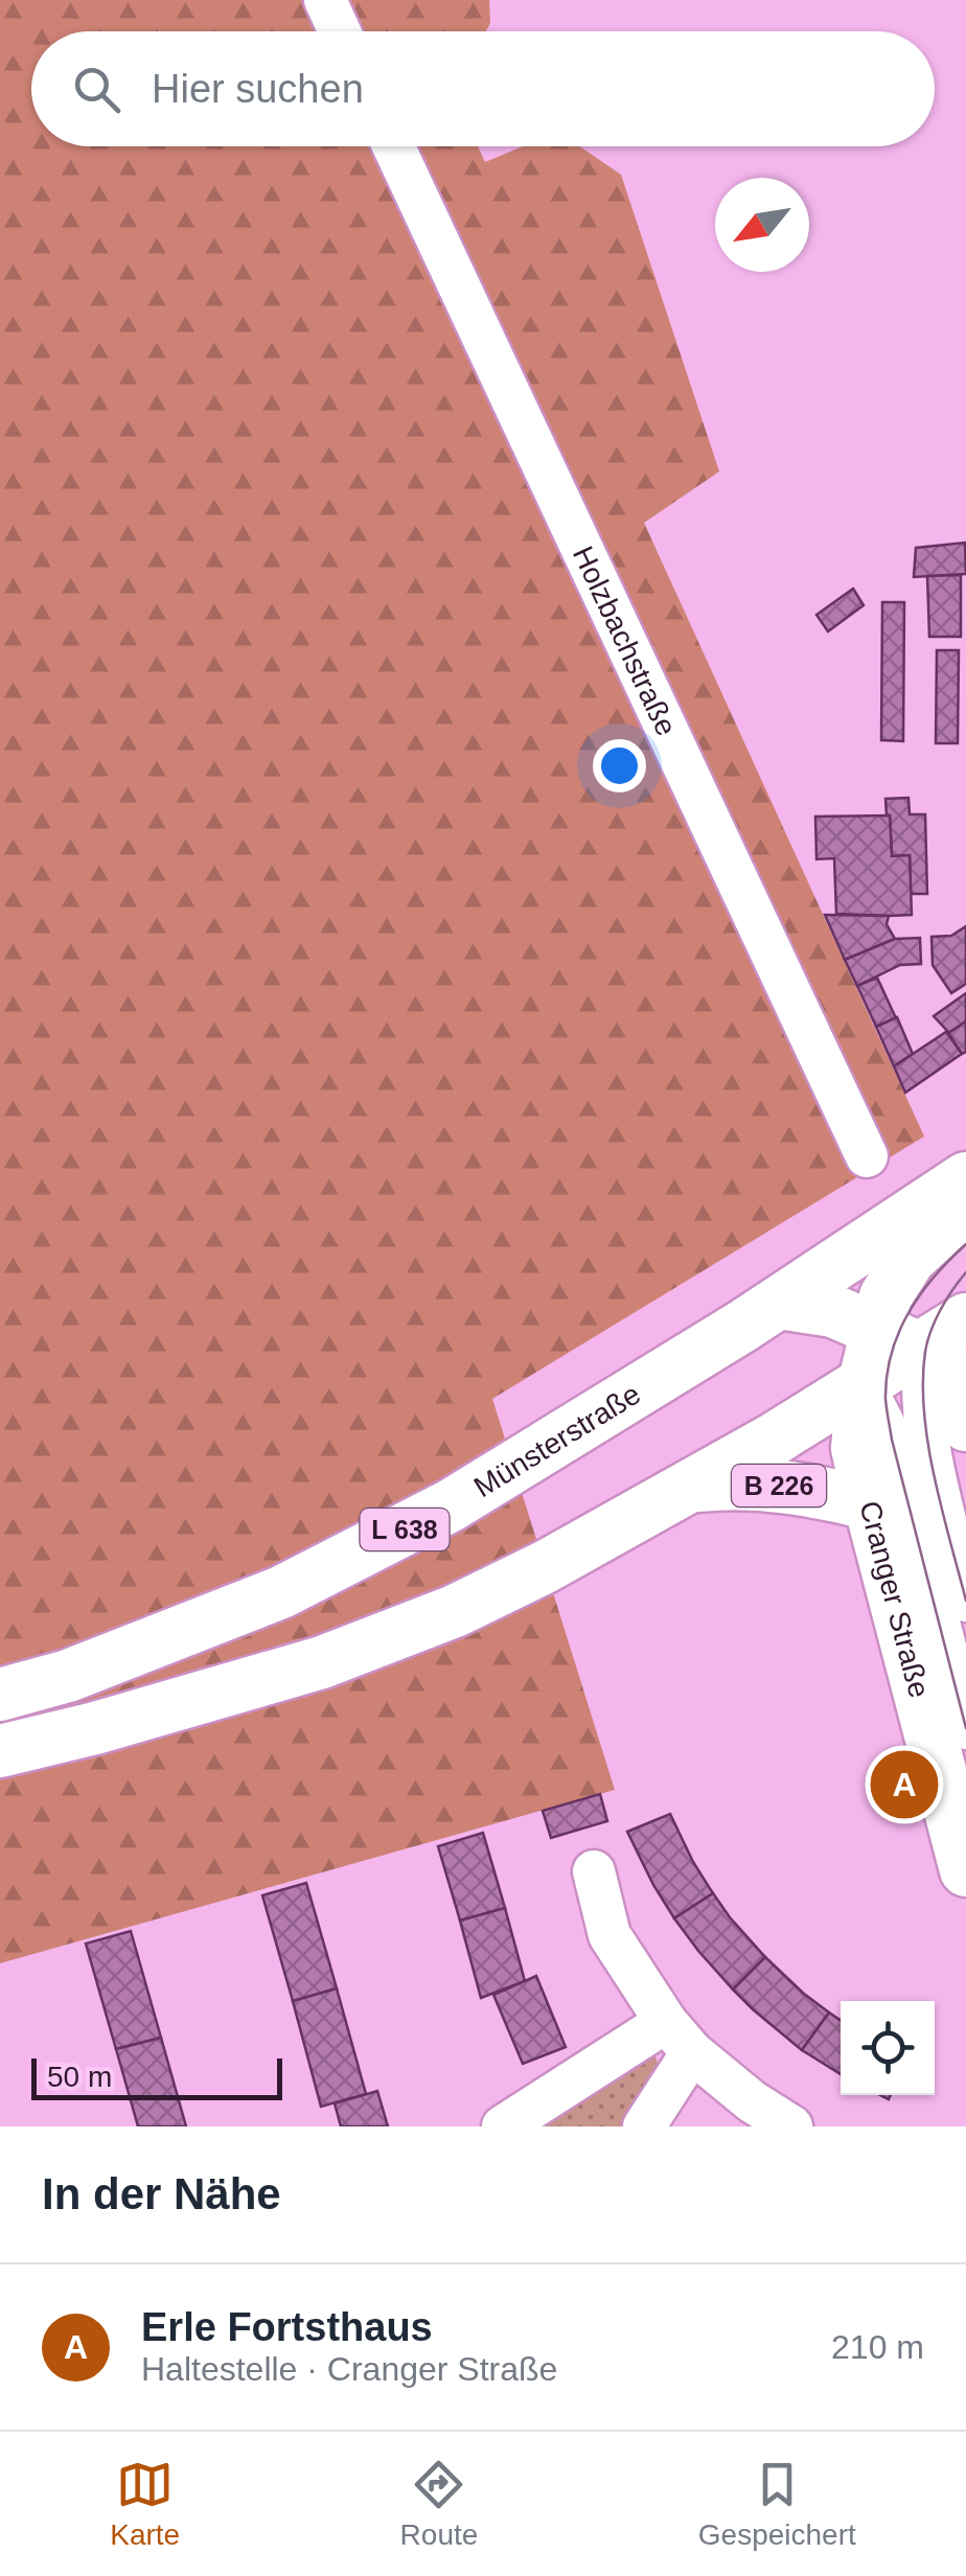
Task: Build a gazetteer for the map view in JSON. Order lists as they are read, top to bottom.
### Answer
{
  "streets": {
    "main road": [
      "Münsterstraße",
      "B 226",
      "L 638",
      "Cranger Straße"
    ],
    "street": ["Holzbachstraße"]
  },
  "crossings": [
    ["B 226", "Cranger Straße"]
  ],
  "scale_bar": "50 m",
  "north": "bottom left",
  "page": {
    "search": "Hier suchen",
    "pins": "A",
    "scale": "50 m",
    "heading": "In der Nähe",
    "list": [
      {
        "mark": "A",
        "name": "Erle Fortsthaus",
        "note": "Haltestelle · Cranger Straße",
        "value": "210 m"
      }
    ],
    "nav": ["Karte", "Route", "Gespeichert"]
  }
}
